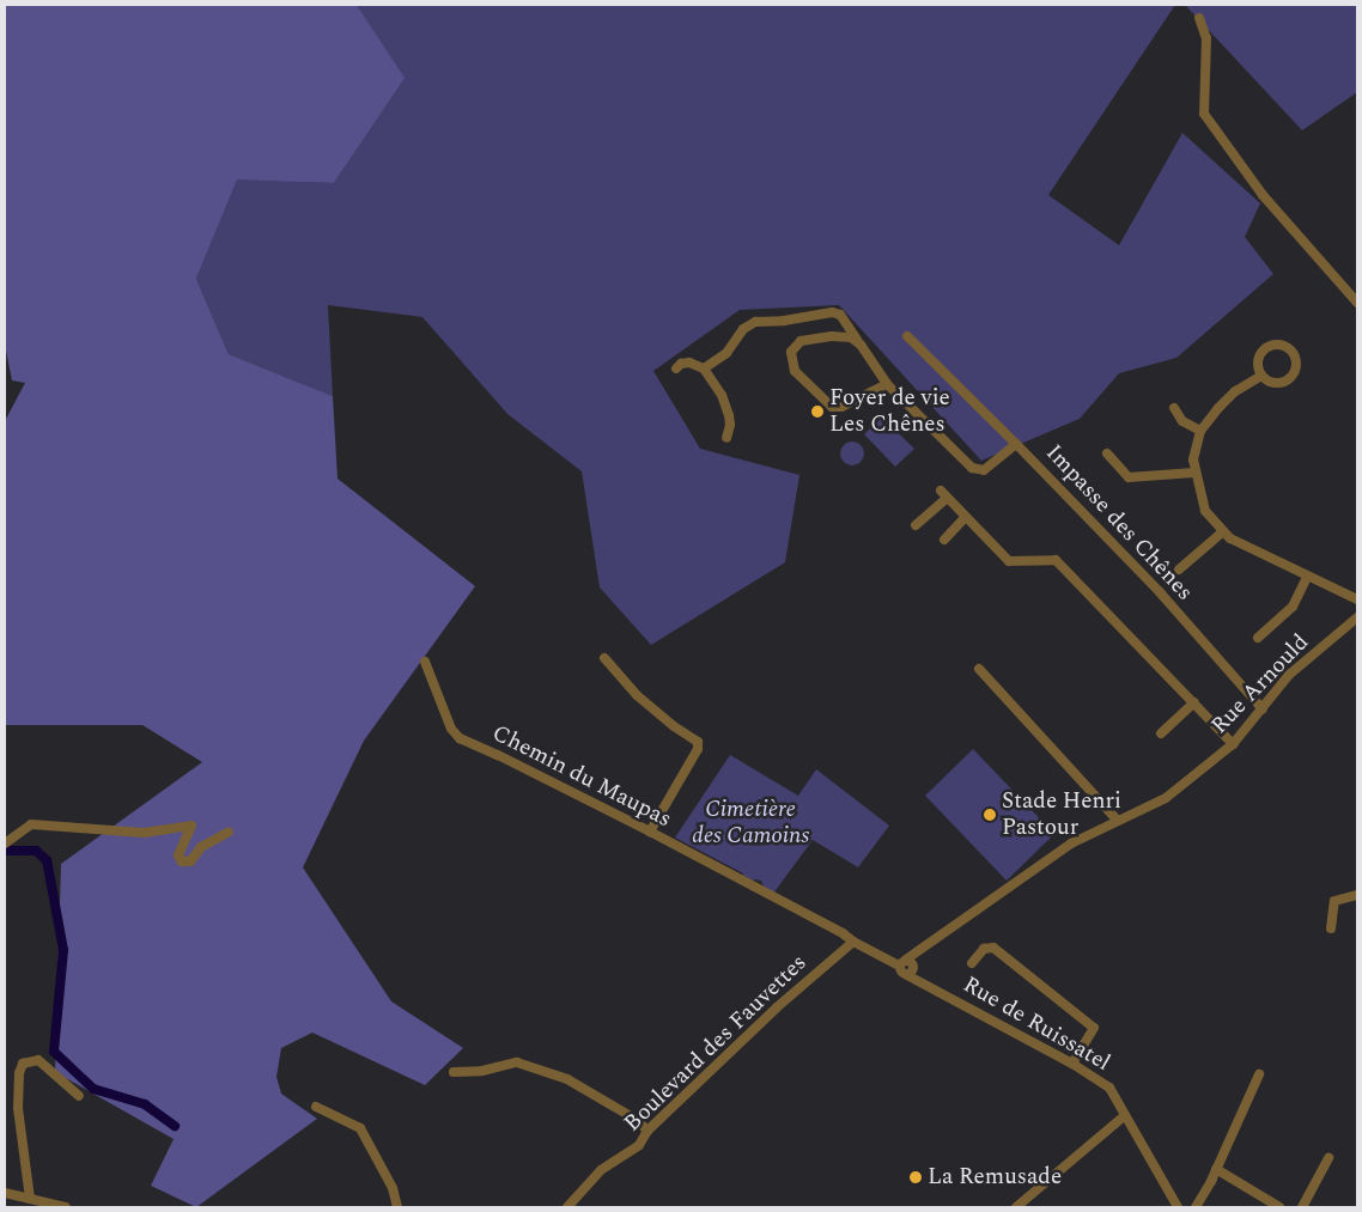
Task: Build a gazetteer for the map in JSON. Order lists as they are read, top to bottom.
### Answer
{
  "streets": {
    "street": [
      "Impasse des Chênes",
      "Rue Arnould",
      "Chemin du Maupas",
      "Rue de Ruissatel",
      "Boulevard des Fauvettes"
    ]
  },
  "crossings": [
    ["Impasse des Chênes", "Rue Arnould"],
    ["Rue Arnould", "Rue de Ruissatel"],
    ["Chemin du Maupas", "Boulevard des Fauvettes"]
  ],
  "parks": ["Cimetière des Camoins"],
  "places": ["Foyer de vie Les Chênes", "Stade Henri Pastour", "La Remusade"]
}
